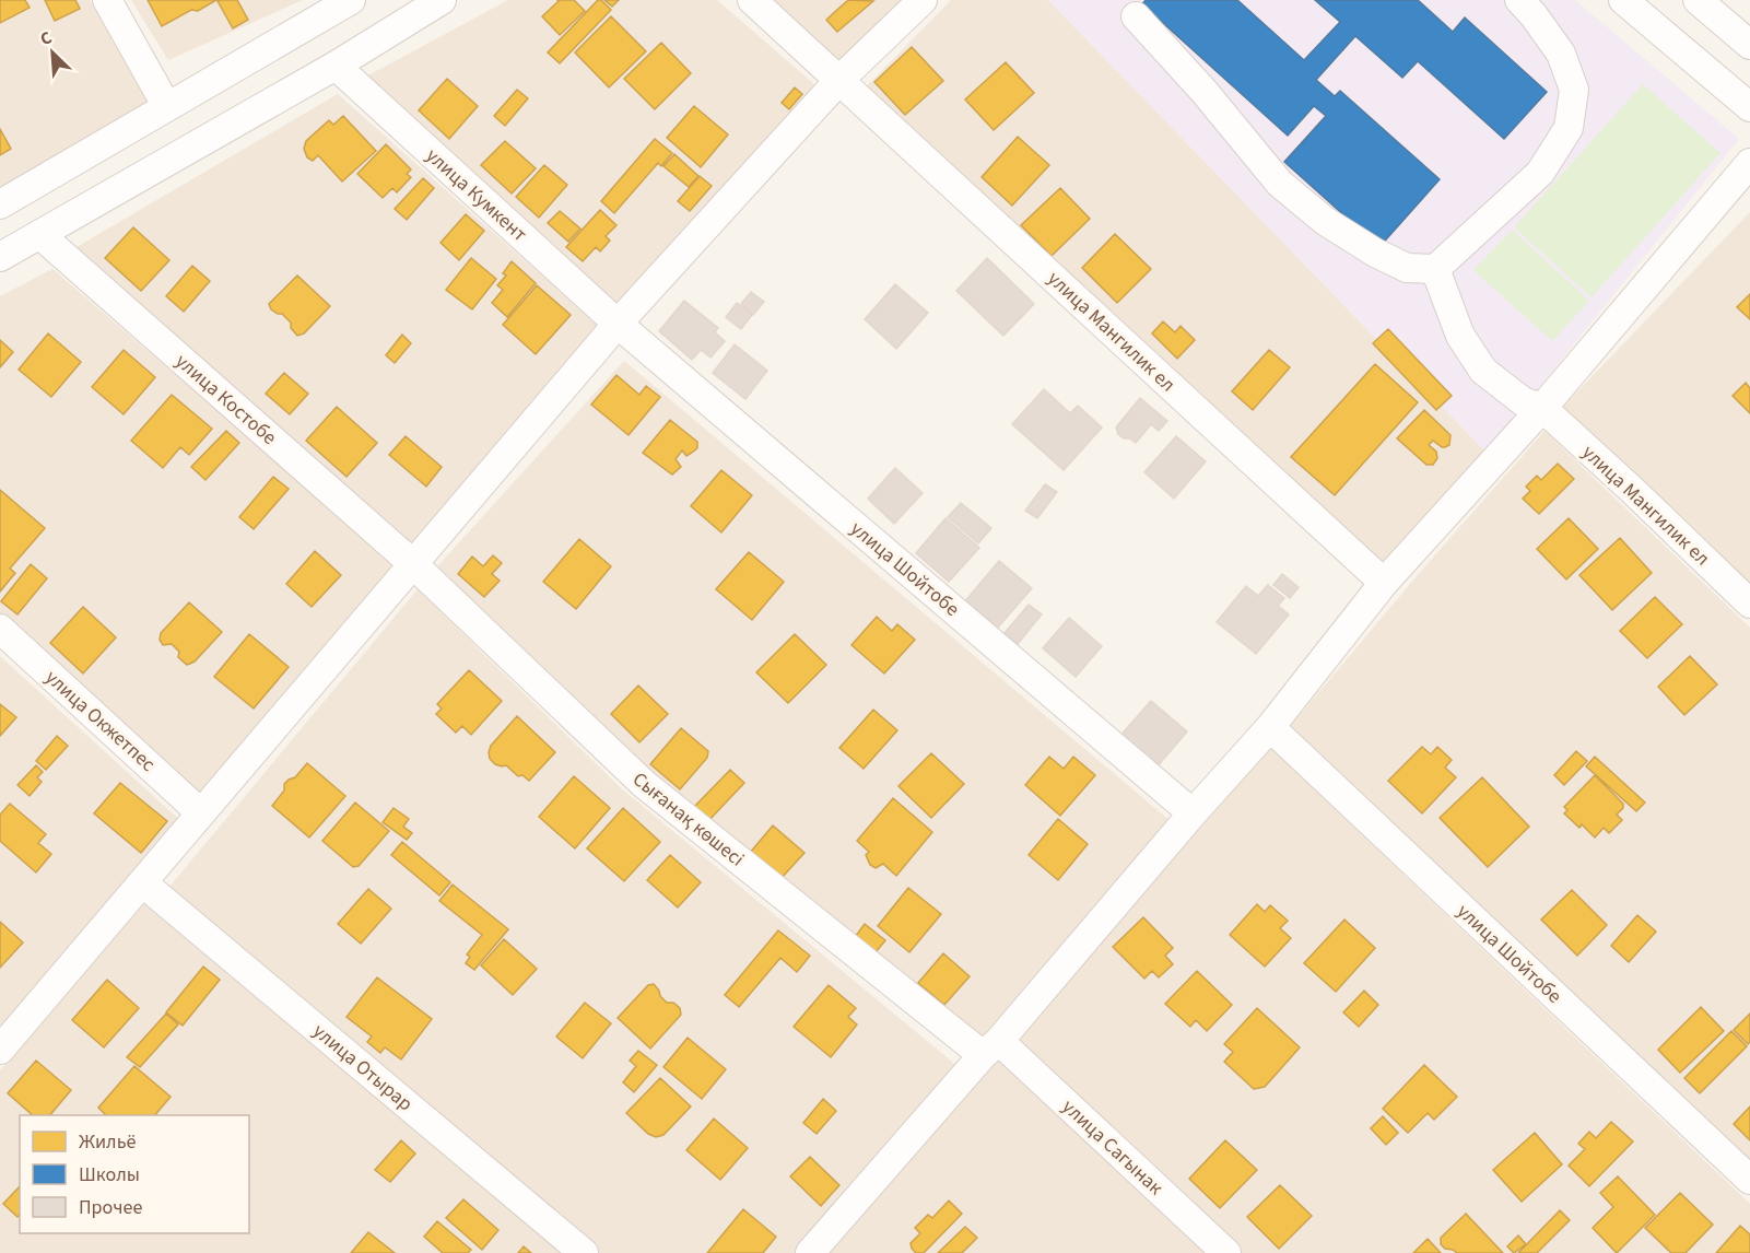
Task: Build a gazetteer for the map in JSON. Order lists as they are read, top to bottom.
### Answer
{
  "streets": {
    "street": [
      "улица Кумкент",
      "улица Мангилик ел",
      "улица Костобе",
      "улица Шойтобе",
      "улица Окжетпес",
      "Сығанақ көшесі",
      "улица Отырар",
      "улица Сагынак"
    ]
  },
  "crossings": [
    ["улица Кумкент", "улица Шойтобе"],
    ["улица Костобе", "Сығанақ көшесі"],
    ["Сығанақ көшесі", "улица Сагынак"]
  ],
  "legend": ["Жильё", "Школы", "Прочее"],
  "north": "top left"
}
